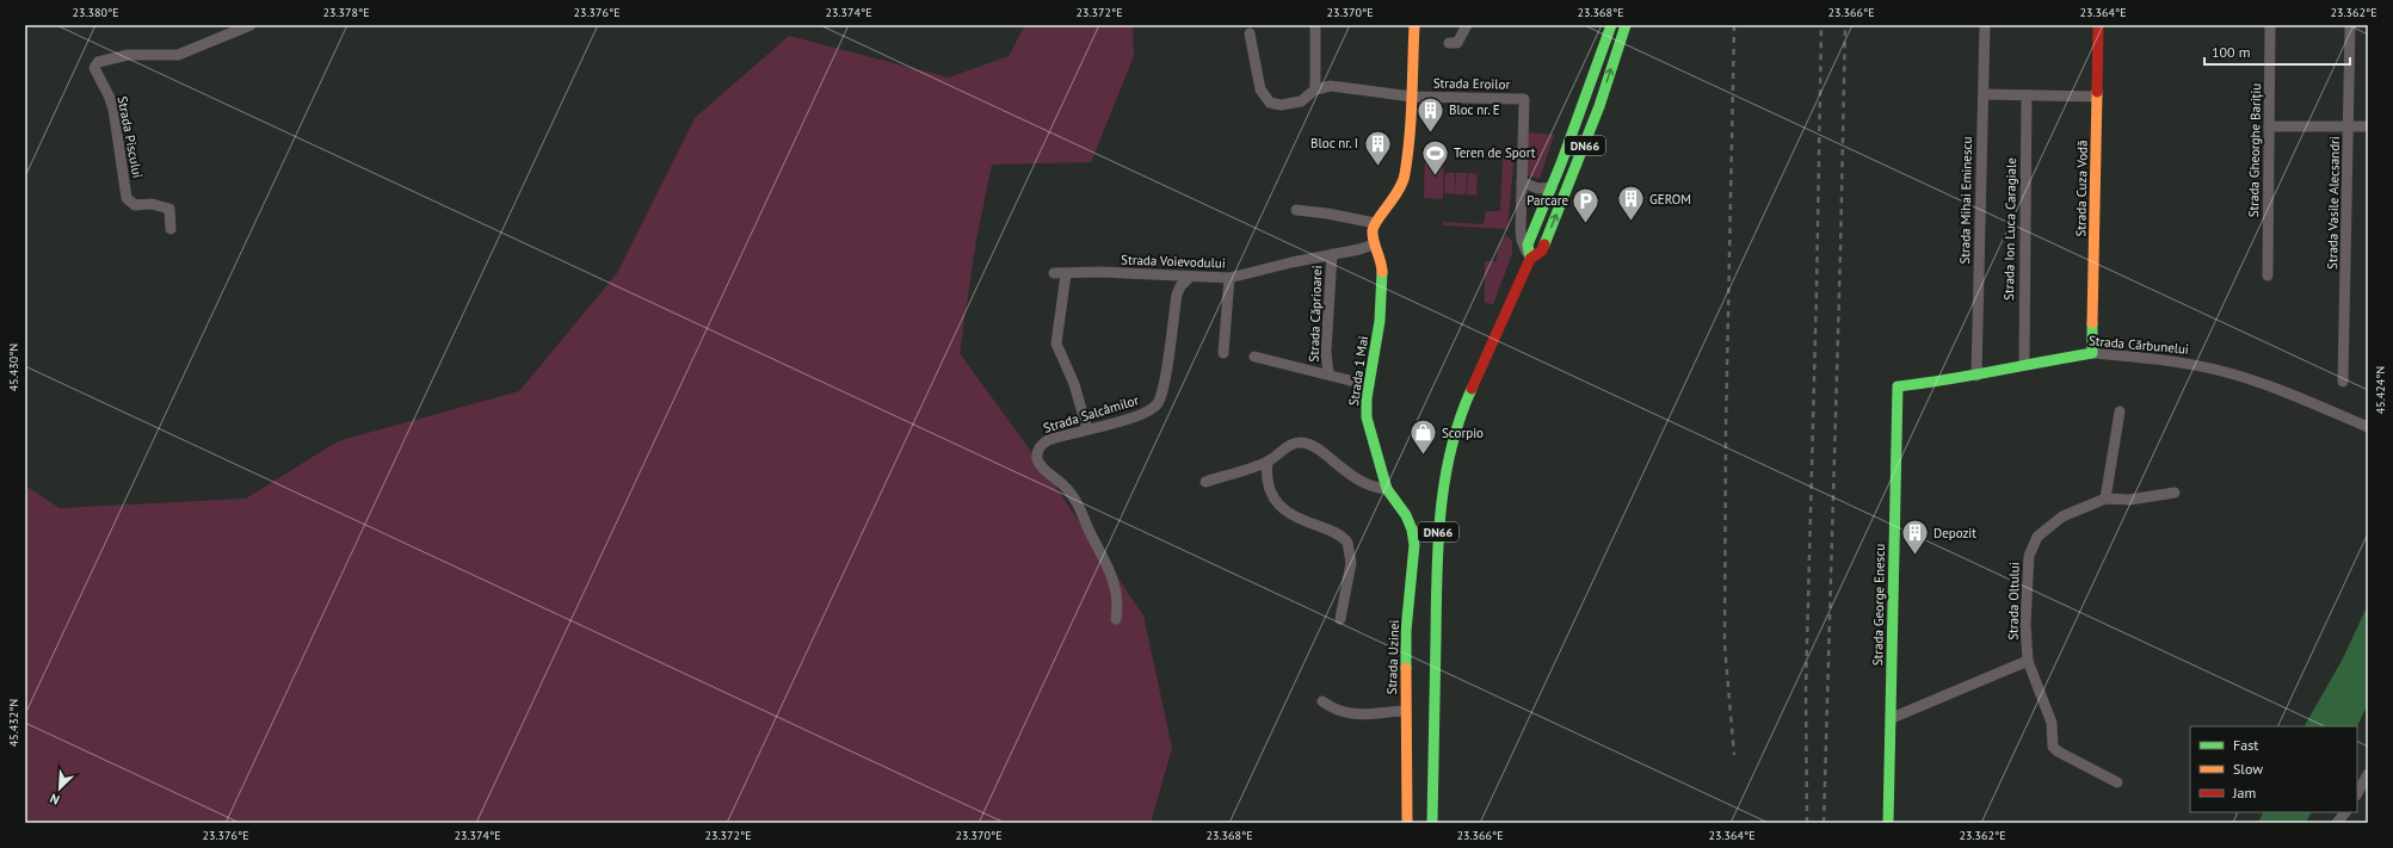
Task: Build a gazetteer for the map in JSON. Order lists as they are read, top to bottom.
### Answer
{
  "streets": {
    "street": [
      "Strada Eroilor",
      "Strada Piscului",
      "DN66",
      "Strada Gheorghe Barițiu",
      "Strada Cuza Vodă",
      "Strada Mihai Eminescu",
      "Strada Vasile Alecsandri",
      "Strada Ion Luca Caragiale",
      "Strada Voievodului",
      "Strada Căprioarei",
      "Strada Cărbunelui",
      "Strada 1 Mai",
      "Strada Salcâmilor",
      "Strada Oltului",
      "Strada George Enescu",
      "Strada Uzinei"
    ]
  },
  "crossings": [
    ["Strada Eroilor", "DN66"],
    ["Strada Cuza Vodă", "Strada Cărbunelui"],
    ["Strada Mihai Eminescu", "Strada Cărbunelui"],
    ["Strada Ion Luca Caragiale", "Strada Cărbunelui"],
    ["Strada Voievodului", "Strada Căprioarei"],
    ["Strada Voievodului", "Strada 1 Mai"],
    ["Strada Voievodului", "Strada Salcâmilor"],
    ["Strada Căprioarei", "Strada 1 Mai"],
    ["Strada Cărbunelui", "Strada George Enescu"],
    ["Strada 1 Mai", "Strada Uzinei"]
  ],
  "places": {
    "building": [
      "Bloc nr. E",
      "Bloc nr. I",
      "GEROM",
      "Depozit"
    ],
    "sports": ["Teren de Sport"],
    "parking": ["Parcare"],
    "shop": ["Scorpio"]
  },
  "legend": ["Fast", "Slow", "Jam"],
  "scale_bar": "100 m",
  "north": "bottom left",
  "coordinates": [
    "23.380°E",
    "23.378°E",
    "23.376°E",
    "23.374°E",
    "23.372°E",
    "23.370°E",
    "23.368°E",
    "23.366°E",
    "23.364°E",
    "23.362°E",
    "45.430°N",
    "45.424°N",
    "45.432°N"
  ]
}
